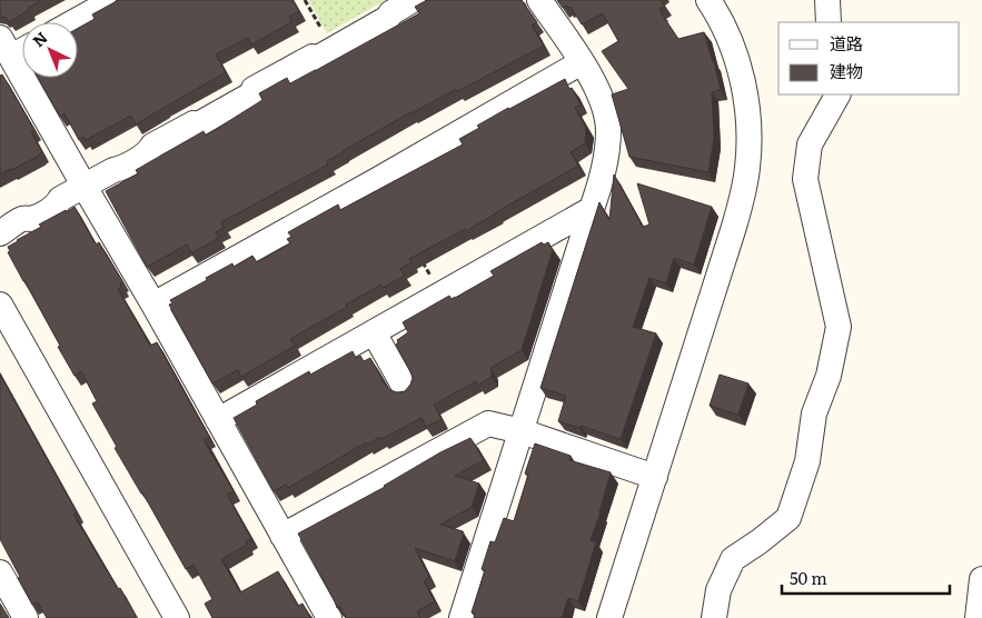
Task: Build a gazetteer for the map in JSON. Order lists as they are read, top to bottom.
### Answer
{
  "legend": ["道路", "建物"],
  "scale_bar": "50 m",
  "north": "top left"
}
